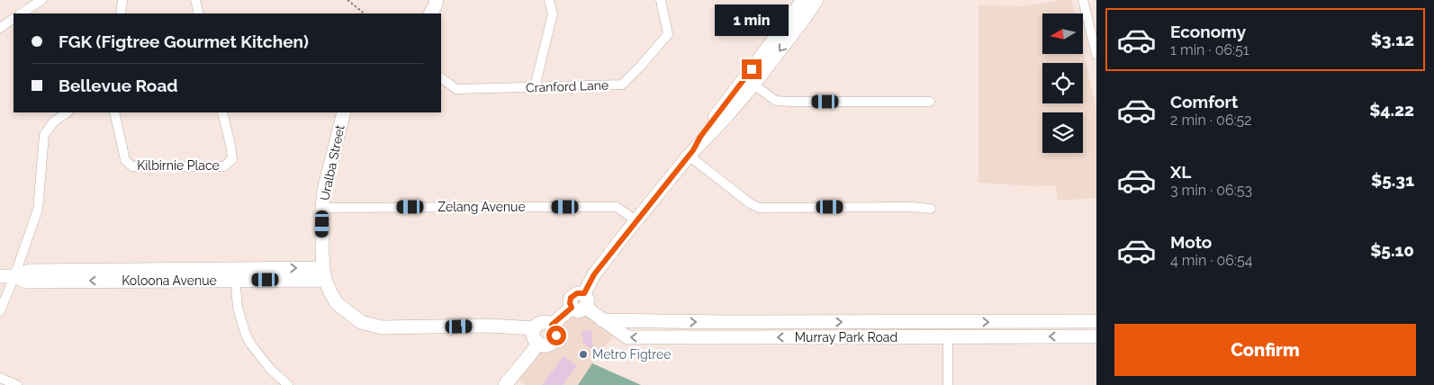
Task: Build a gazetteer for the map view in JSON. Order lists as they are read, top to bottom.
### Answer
{
  "streets": {
    "street": [
      "Cranford Lane",
      "Uralba Street",
      "Kilbirnie Place",
      "Zelang Avenue",
      "Koloona Avenue",
      "Murray Park Road"
    ]
  },
  "crossings": [
    ["Uralba Street", "Zelang Avenue"],
    ["Uralba Street", "Koloona Avenue"]
  ],
  "places": ["Metro Figtree"],
  "north": "left",
  "page": {
    "bubble": "1 min",
    "list": [
      {
        "name": "Economy",
        "note": "1 min · 06:51",
        "value": "$3.12"
      },
      {
        "name": "Comfort",
        "note": "2 min · 06:52",
        "value": "$4.22"
      },
      {
        "name": "XL",
        "note": "3 min · 06:53",
        "value": "$5.31"
      },
      {
        "name": "Moto",
        "note": "4 min · 06:54",
        "value": "$5.10"
      }
    ],
    "banner": ["FGK (Figtree Gourmet Kitchen)", "Bellevue Road"],
    "buttons": "Confirm"
  }
}
